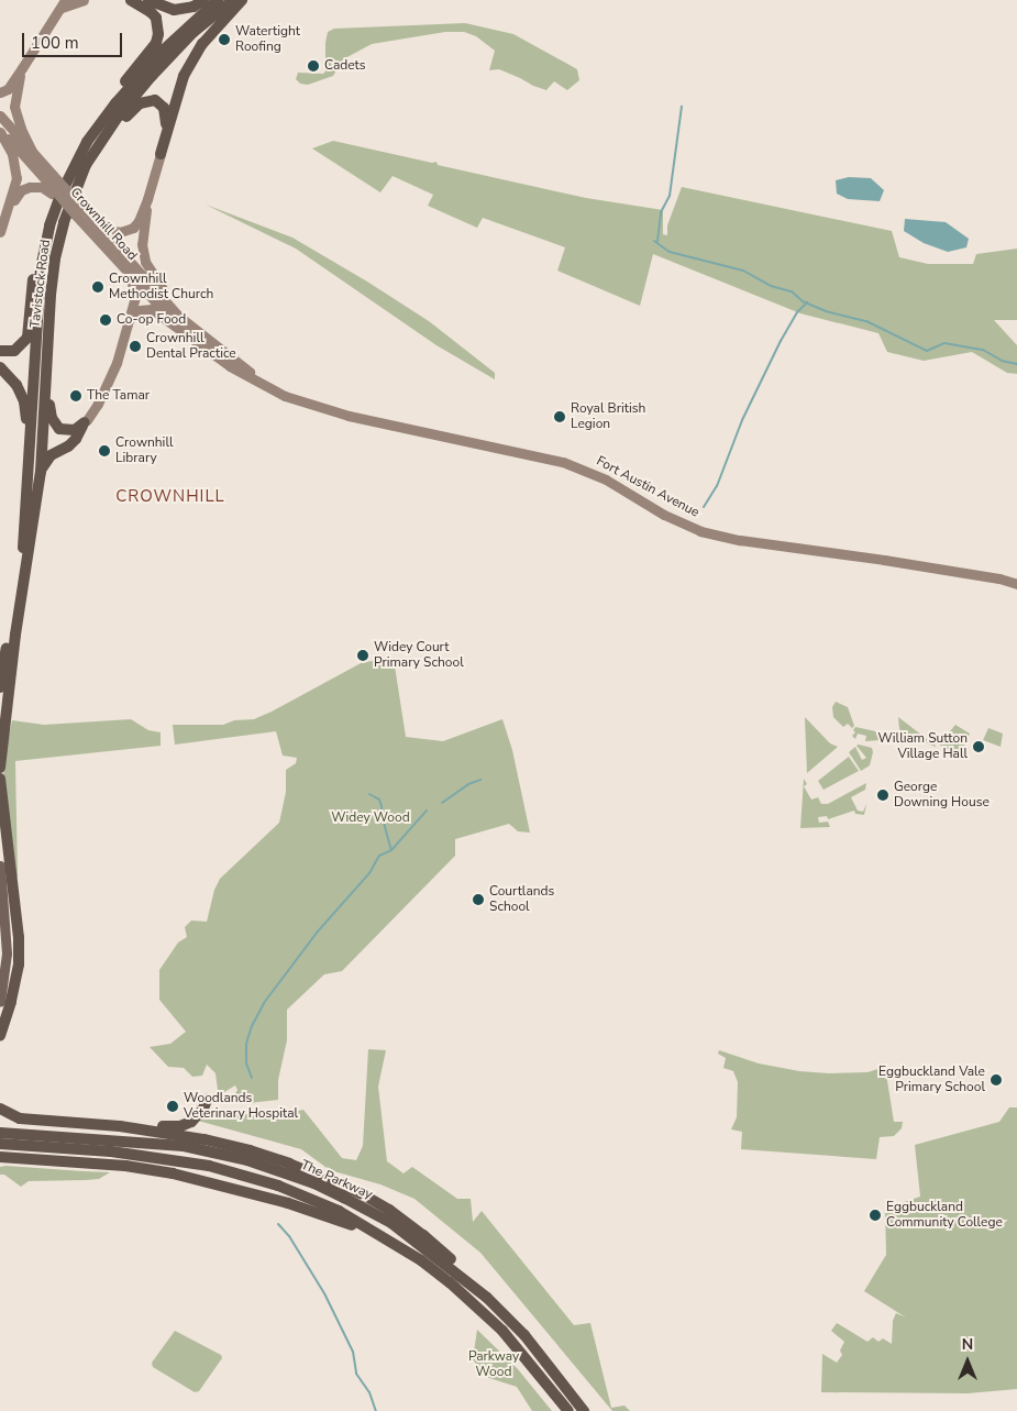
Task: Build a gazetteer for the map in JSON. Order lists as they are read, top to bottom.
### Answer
{
  "streets": {
    "highway": ["Tavistock Road", "The Parkway"],
    "main road": ["Crownhill Road", "Fort Austin Avenue"]
  },
  "crossings": [
    ["Crownhill Road", "Fort Austin Avenue"]
  ],
  "districts": ["CROWNHILL"],
  "parks": ["Widey Wood", "Parkway Wood"],
  "places": [
    "Watertight Roofing",
    "Cadets",
    "Crownhill Methodist Church",
    "Co-op Food",
    "Crownhill Dental Practice",
    "The Tamar",
    "Royal British Legion",
    "Crownhill Library",
    "Widey Court Primary School",
    "William Sutton Village Hall",
    "George Downing House",
    "Courtlands School",
    "Eggbuckland Vale Primary School",
    "Woodlands Veterinary Hospital",
    "Eggbuckland Community College"
  ],
  "scale_bar": "100 m",
  "north": "top"
}
